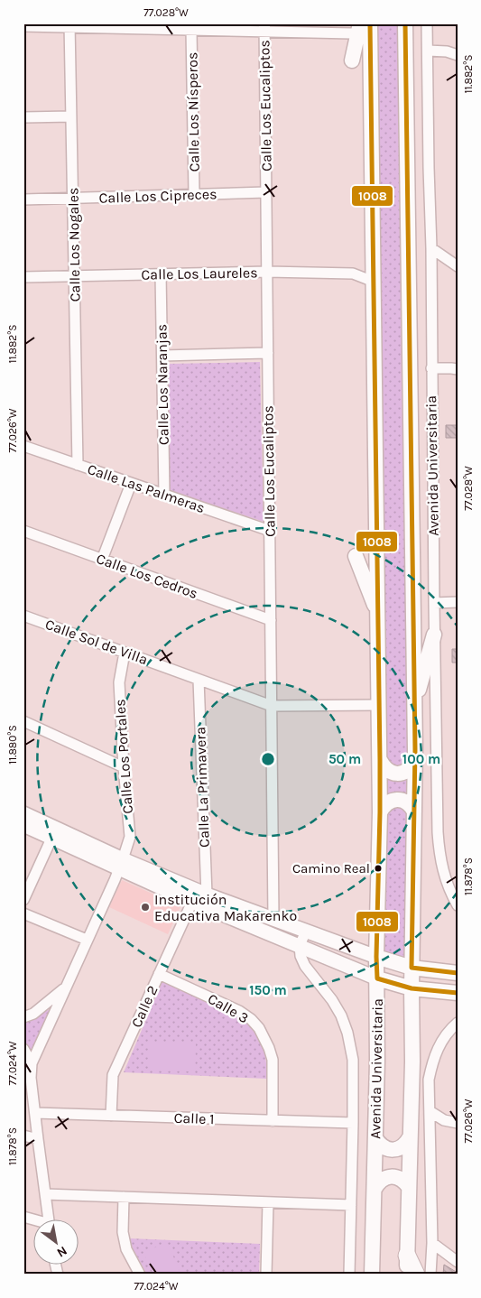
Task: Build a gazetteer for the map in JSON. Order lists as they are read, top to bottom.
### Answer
{
  "streets": {
    "main road": ["Avenida Universitaria"],
    "street": [
      "Calle Los Eucaliptos",
      "Calle Los Nísperos",
      "Calle Los Cipreces",
      "Calle Los Nogales",
      "Calle Los Laureles",
      "Calle Los Naranjas",
      "Calle Las Palmeras",
      "Calle Los Cedros",
      "Calle Sol de Villa",
      "Calle Los Portales",
      "Calle La Primavera",
      "Calle 2",
      "Calle 3",
      "Calle 1"
    ]
  },
  "crossings": [
    ["Calle Los Eucaliptos", "Calle Los Cipreces"],
    ["Calle Los Eucaliptos", "Calle Los Laureles"],
    ["Calle Los Eucaliptos", "Calle Las Palmeras"],
    ["Calle Los Eucaliptos", "Calle Los Cedros"],
    ["Calle Los Eucaliptos", "Calle Sol de Villa"],
    ["Calle Los Nísperos", "Calle Los Cipreces"],
    ["Calle Los Cipreces", "Calle Los Nogales"],
    ["Calle Los Nogales", "Calle Los Laureles"],
    ["Calle Los Nogales", "Calle Las Palmeras"],
    ["Calle Los Laureles", "Calle Los Naranjas"],
    ["Calle Los Laureles", "Avenida Universitaria"],
    ["Calle Los Naranjas", "Calle Las Palmeras"],
    ["Avenida Universitaria", "Calle Sol de Villa"],
    ["Avenida Universitaria", "Calle 1"],
    ["Calle Sol de Villa", "Calle Los Portales"],
    ["Calle Sol de Villa", "Calle La Primavera"],
    ["Calle 2", "Calle 3"],
    ["Calle 2", "Calle 1"],
    ["Calle 3", "Calle 1"]
  ],
  "places": ["Camino Real", "Institución Educativa Makarenko"],
  "lines": ["transit line 1008"],
  "north": "bottom right",
  "coordinates": [
    "77.028°W",
    "11.882°S",
    "77.026°W",
    "11.880°S",
    "11.878°S",
    "77.024°W"
  ],
  "rings": ["50 m", "100 m", "150 m"]
}
